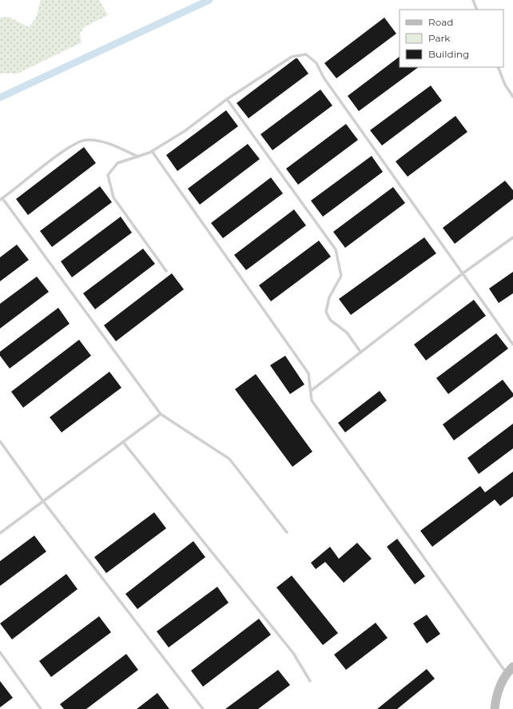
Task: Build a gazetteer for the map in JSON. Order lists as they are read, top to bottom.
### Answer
{
  "legend": ["Road", "Park", "Building"]
}
